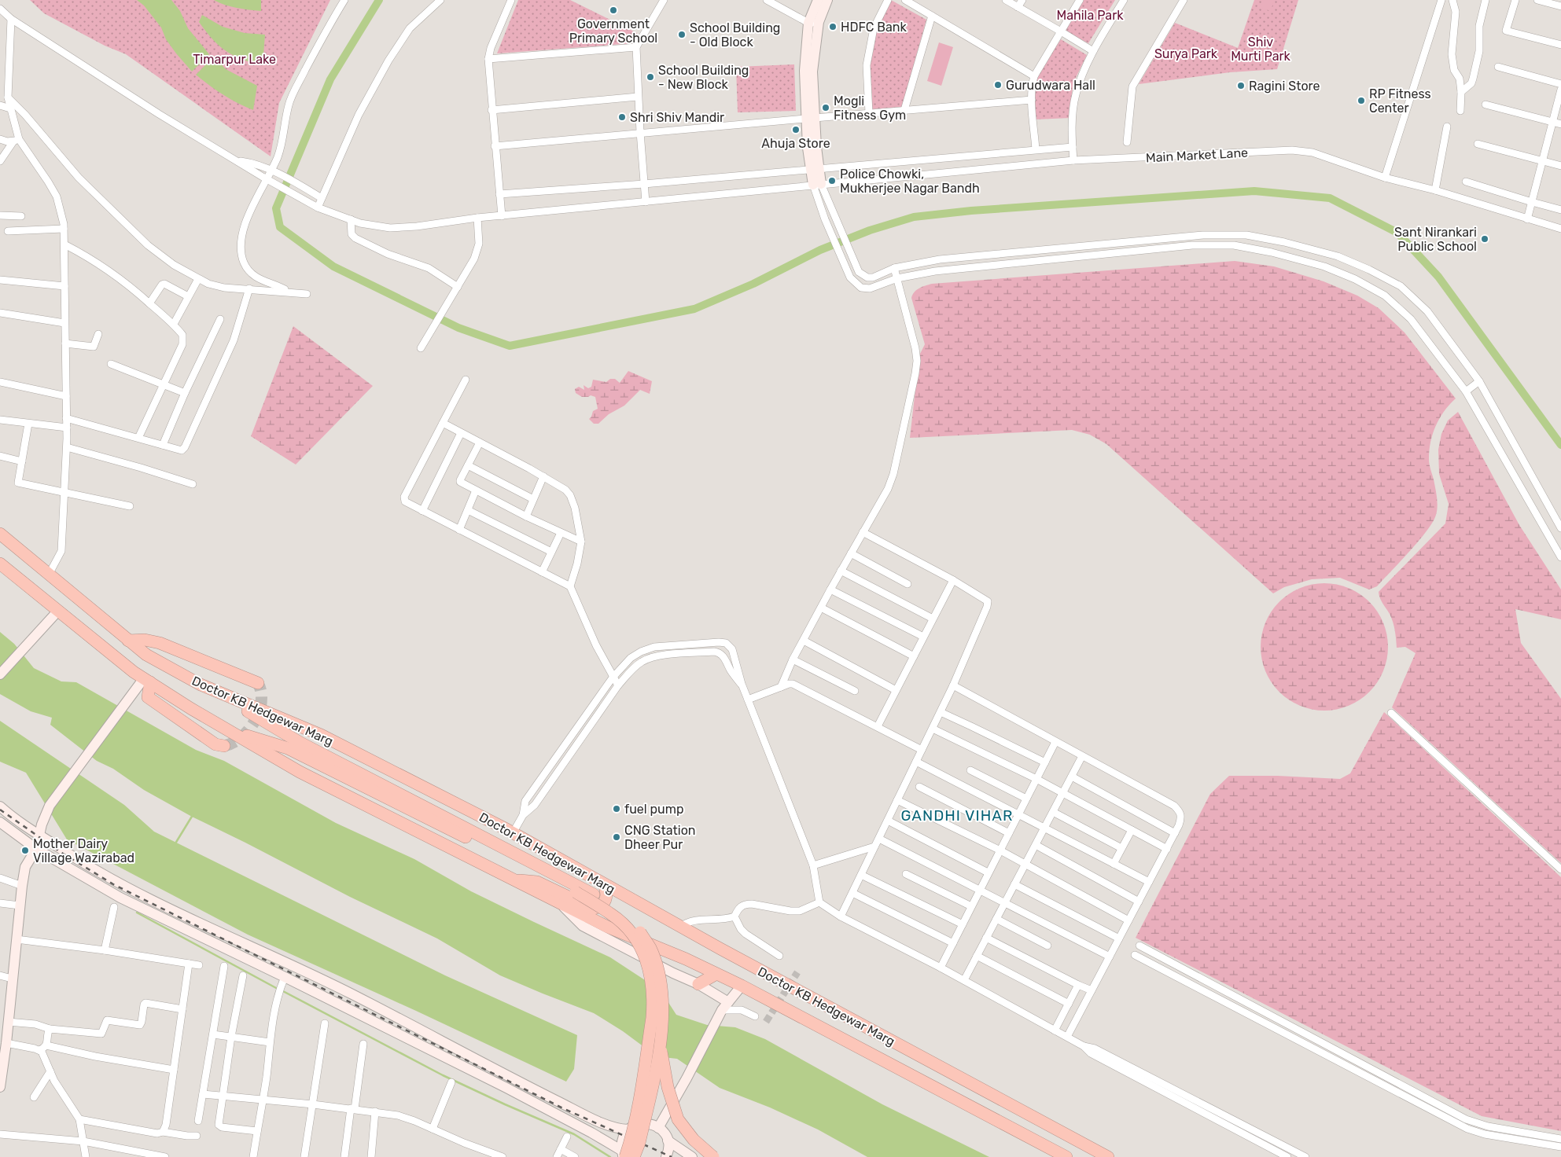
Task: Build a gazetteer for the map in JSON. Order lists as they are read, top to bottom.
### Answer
{
  "streets": {
    "highway": ["Doctor KB Hedgewar Marg"],
    "street": ["Main Market Lane"]
  },
  "districts": ["GANDHI VIHAR"],
  "parks": [
    "Mahila Park",
    "Shiv Murti Park",
    "Surya Park",
    "Timarpur Lake"
  ],
  "places": [
    "Government Primary School",
    "HDFC Bank",
    "School Building - Old Block",
    "School Building - New Block",
    "Gurudwara Hall",
    "Ragini Store",
    "RP Fitness Center",
    "Mogli Fitness Gym",
    "Shri Shiv Mandir",
    "Ahuja Store",
    "Police Chowki, Mukherjee Nagar Bandh",
    "Sant Nirankari Public School",
    "fuel pump",
    "CNG Station Dheer Pur",
    "Mother Dairy Village Wazirabad"
  ]
}
